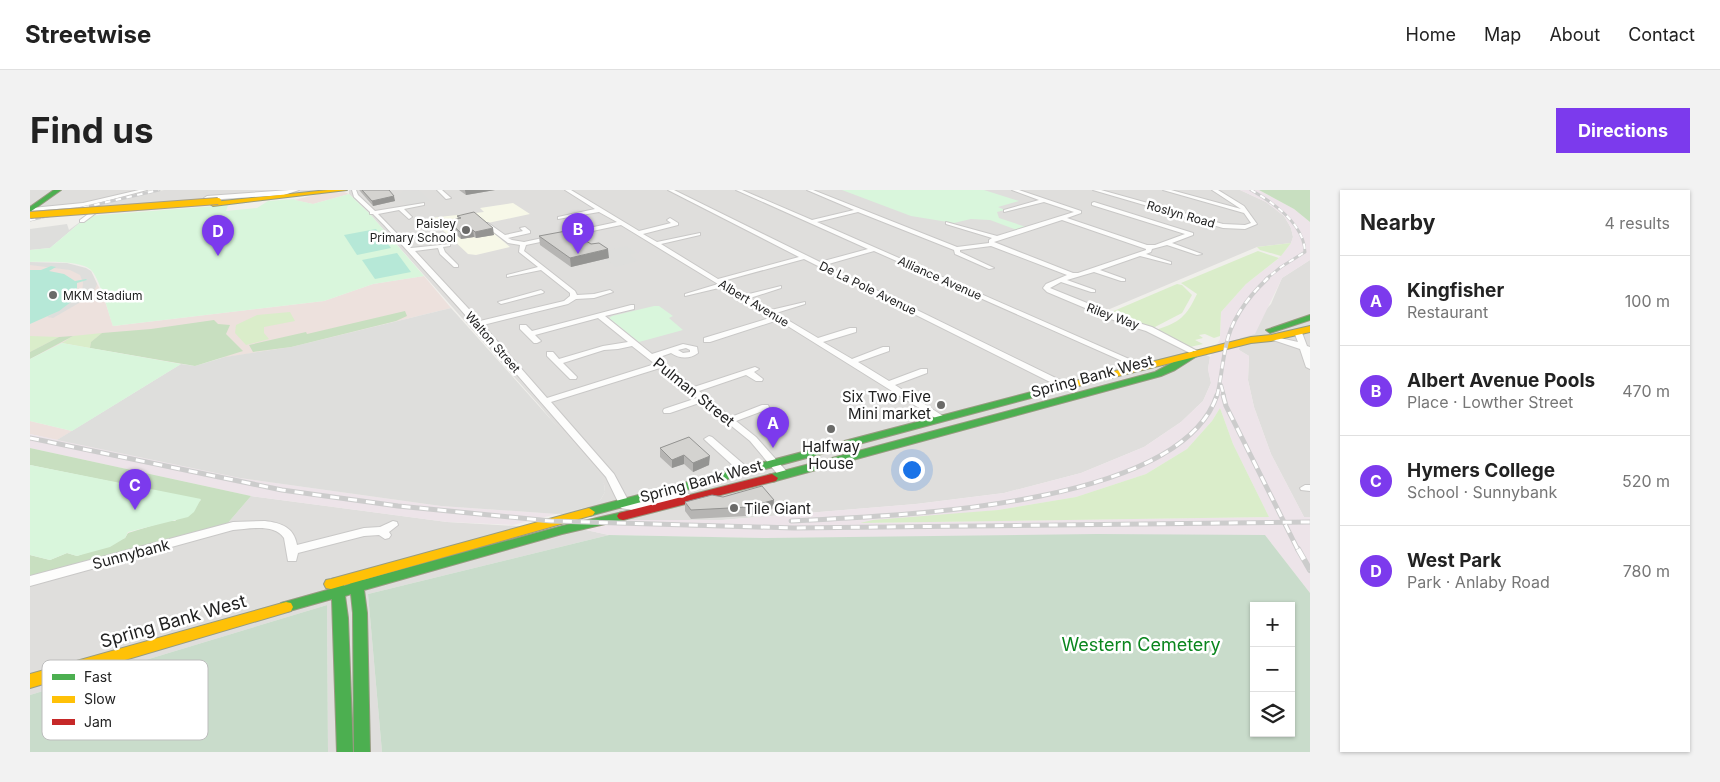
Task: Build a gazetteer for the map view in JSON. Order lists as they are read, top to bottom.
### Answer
{
  "streets": {
    "street": [
      "Roslyn Road",
      "Alliance Avenue",
      "De La Pole Avenue",
      "Albert Avenue",
      "Riley Way",
      "Walton Street",
      "Spring Bank West",
      "Pulman Street",
      "Sunnybank"
    ]
  },
  "crossings": [
    ["Alliance Avenue", "Spring Bank West"],
    ["De La Pole Avenue", "Spring Bank West"],
    ["Albert Avenue", "Spring Bank West"],
    ["Riley Way", "Spring Bank West"],
    ["Walton Street", "Spring Bank West"],
    ["Spring Bank West", "Pulman Street"]
  ],
  "parks": ["Western Cemetery"],
  "places": [
    "Paisley Primary School",
    "MKM Stadium",
    "Six Two Five Mini market",
    "Halfway House",
    "Tile Giant"
  ],
  "legend": ["Fast", "Slow", "Jam"],
  "page": {
    "header": "Streetwise",
    "nav": [
      "Home",
      "Map",
      "About",
      "Contact"
    ],
    "buttons": "Directions",
    "title": "Find us",
    "heading": ["Nearby", "4 results"],
    "pins": [
      "B",
      "D",
      "A",
      "C"
    ],
    "list": [
      {
        "mark": "A",
        "name": "Kingfisher",
        "note": "Restaurant",
        "value": "100 m"
      },
      {
        "mark": "B",
        "name": "Albert Avenue Pools",
        "note": "Place · Lowther Street",
        "value": "470 m"
      },
      {
        "mark": "C",
        "name": "Hymers College",
        "note": "School · Sunnybank",
        "value": "520 m"
      },
      {
        "mark": "D",
        "name": "West Park",
        "note": "Park · Anlaby Road",
        "value": "780 m"
      }
    ],
    "map_buttons": ["+", "−"]
  }
}
